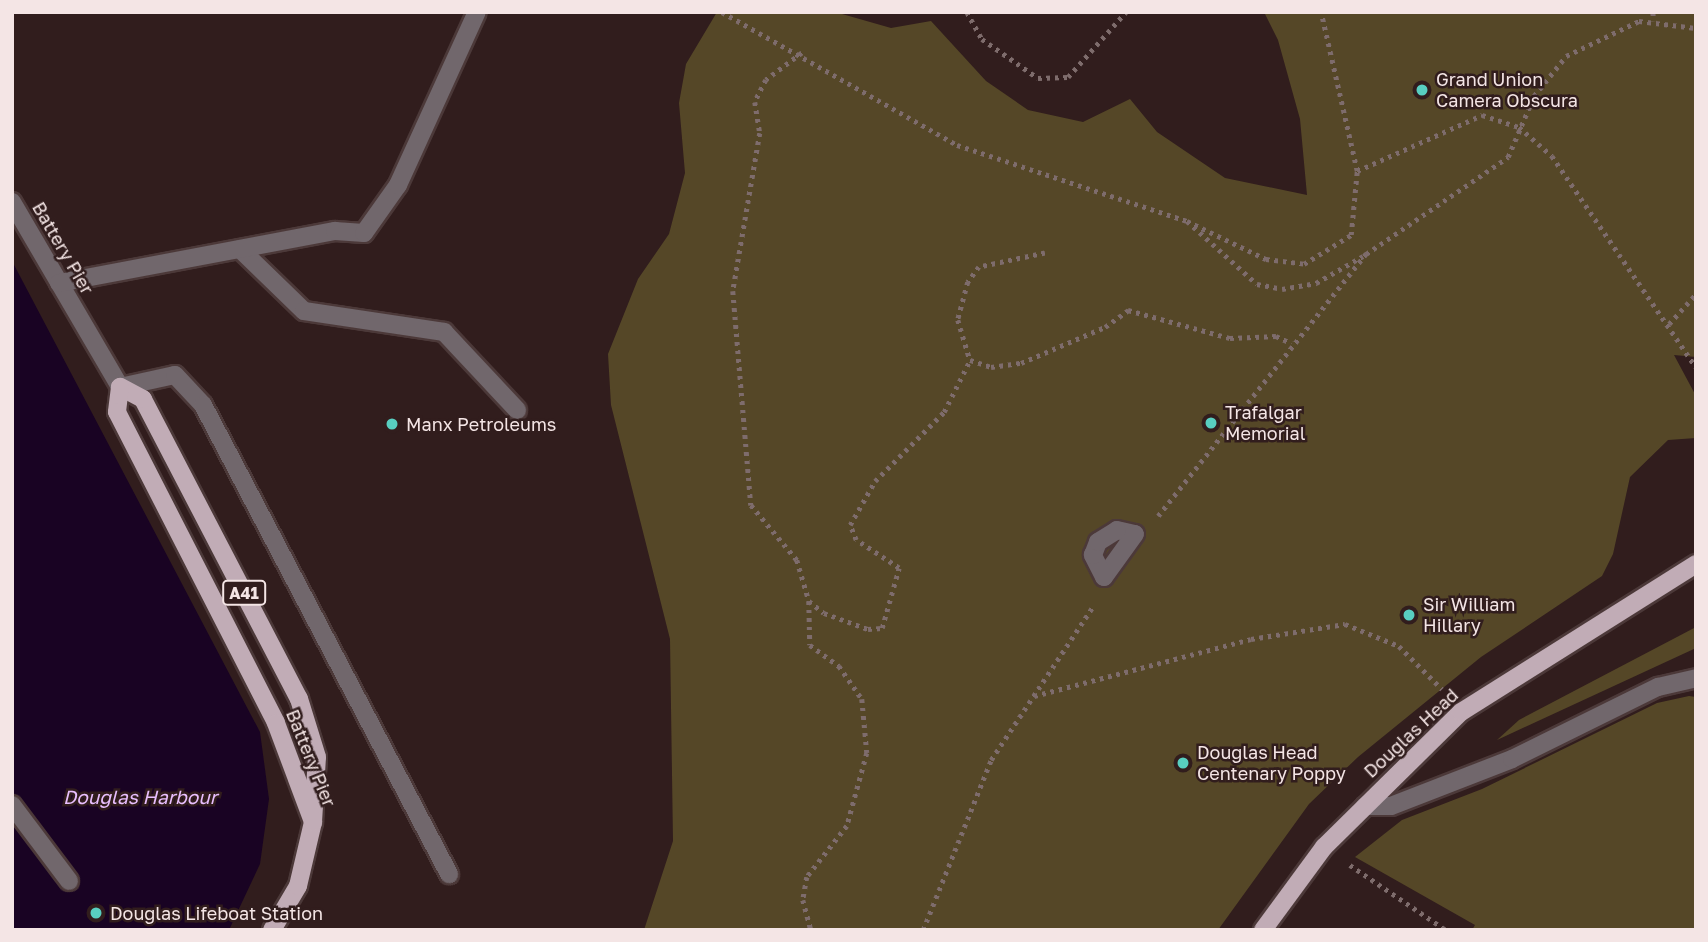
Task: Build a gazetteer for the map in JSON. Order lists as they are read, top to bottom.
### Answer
{
  "streets": {
    "main road": ["Battery Pier", "A41", "Douglas Head"]
  },
  "crossings": [
    ["Battery Pier", "A41"]
  ],
  "water": ["Douglas Harbour"],
  "places": [
    "Grand Union Camera Obscura",
    "Trafalgar Memorial",
    "Manx Petroleums",
    "Sir William Hillary",
    "Douglas Head Centenary Poppy",
    "Douglas Lifeboat Station"
  ]
}
